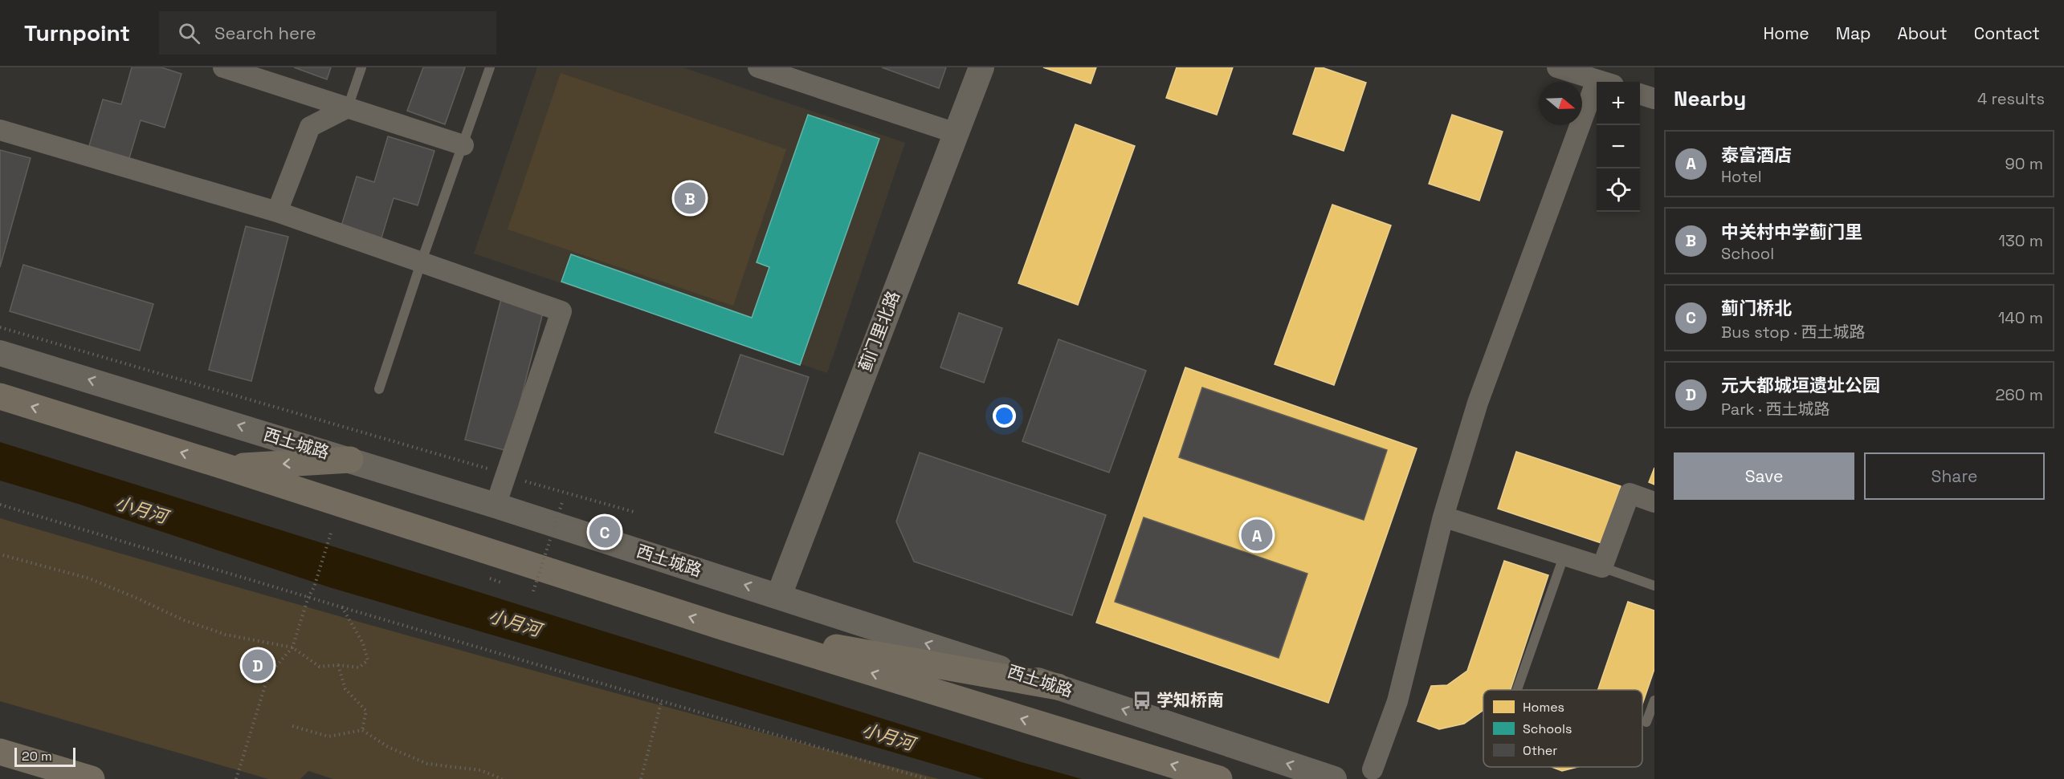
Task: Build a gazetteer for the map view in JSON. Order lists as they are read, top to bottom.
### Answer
{
  "streets": {
    "street": ["蓟门里北路", "西土城路"]
  },
  "crossings": [
    ["蓟门里北路", "西土城路"]
  ],
  "one_way": ["西土城路"],
  "water": ["小月河"],
  "places": {
    "bus stop": ["学知桥南"]
  },
  "legend": ["Homes", "Schools", "Other"],
  "scale_bar": "20 m",
  "north": "right",
  "page": {
    "header": "Turnpoint",
    "search": "Search here",
    "nav": [
      "Home",
      "Map",
      "About",
      "Contact"
    ],
    "heading": ["Nearby", "4 results"],
    "map_buttons": ["+", "−"],
    "list": [
      {
        "mark": "A",
        "name": "泰富酒店",
        "note": "Hotel",
        "value": "90 m"
      },
      {
        "mark": "B",
        "name": "中关村中学蓟门里",
        "note": "School",
        "value": "130 m"
      },
      {
        "mark": "C",
        "name": "蓟门桥北",
        "note": "Bus stop · 西土城路",
        "value": "140 m"
      },
      {
        "mark": "D",
        "name": "元大都城垣遗址公园",
        "note": "Park · 西土城路",
        "value": "260 m"
      }
    ],
    "pins": [
      "B",
      "C",
      "A",
      "D"
    ],
    "buttons": ["Save", "Share"],
    "scale": "20 m"
  }
}
